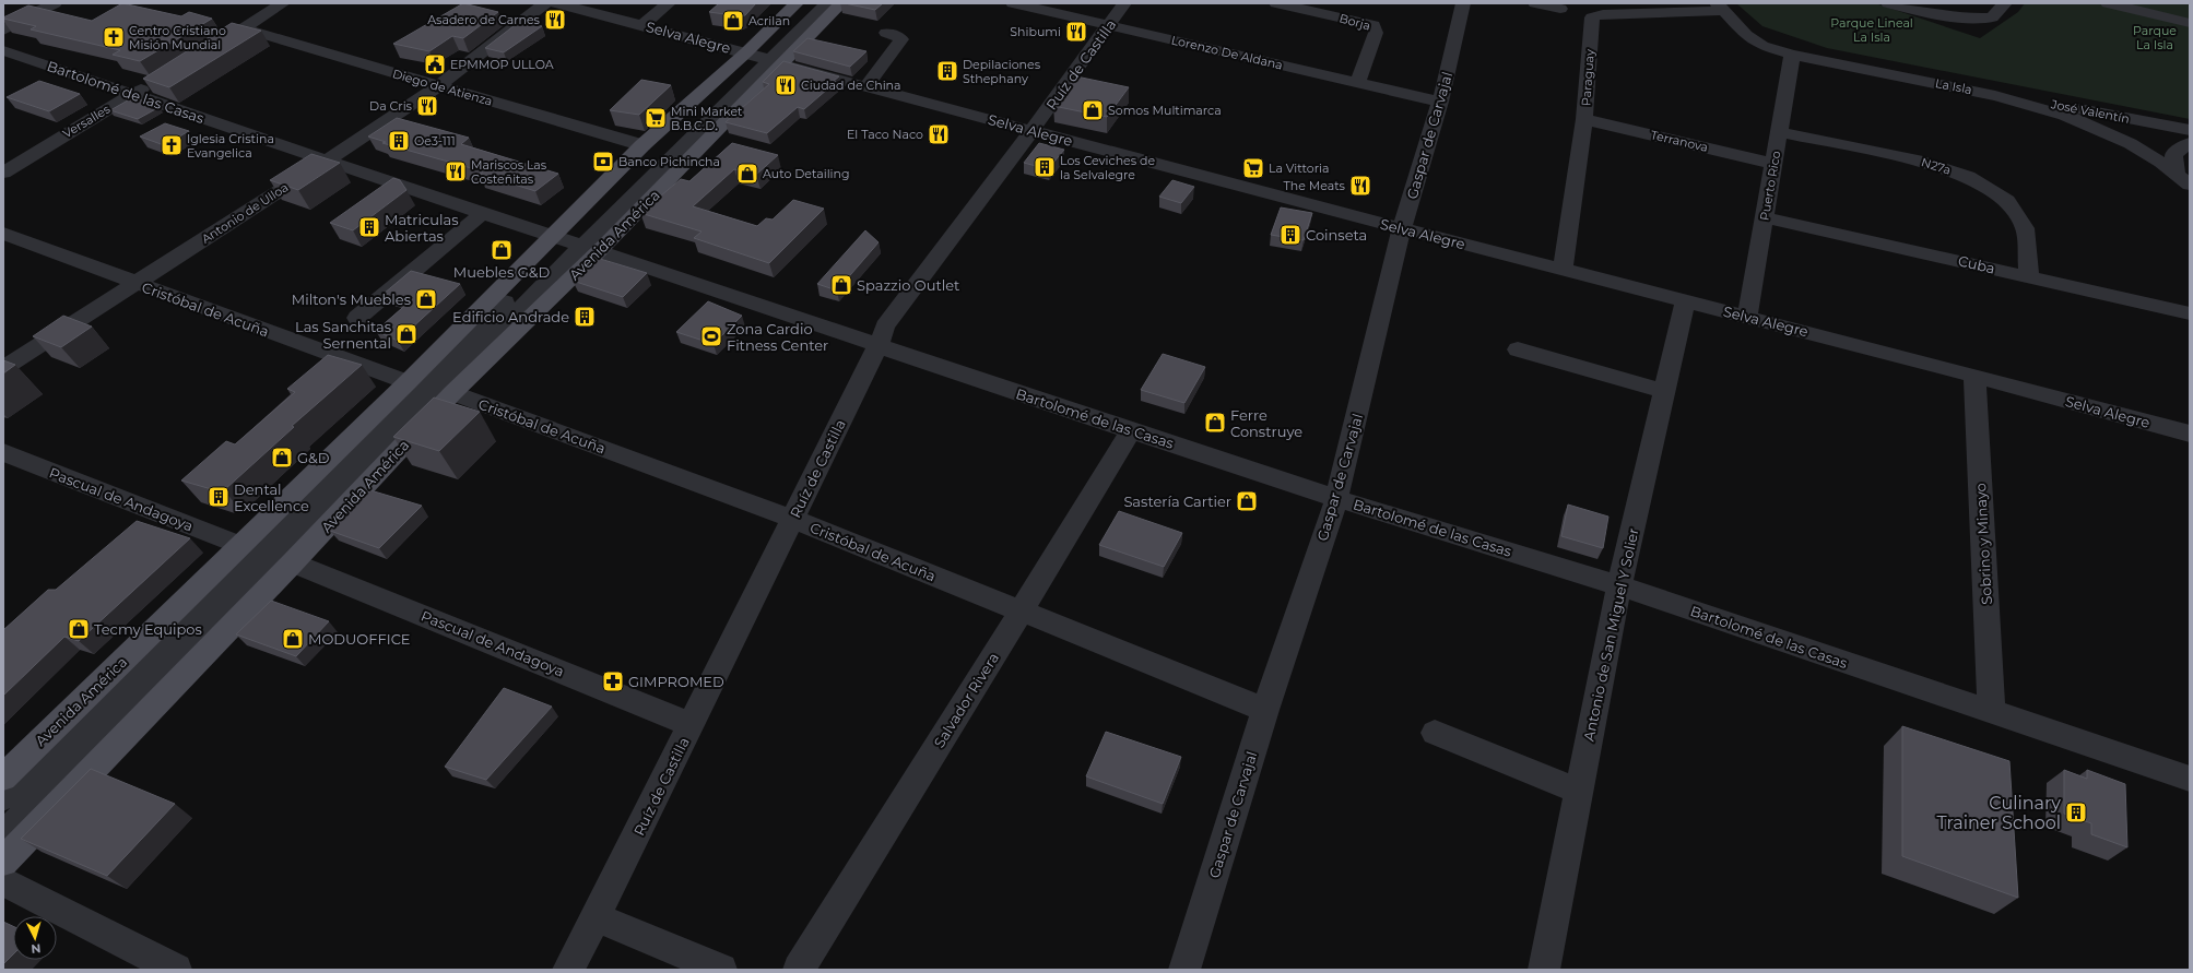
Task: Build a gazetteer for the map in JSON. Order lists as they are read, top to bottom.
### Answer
{
  "streets": {
    "main road": ["Avenida América"],
    "street": [
      "Borja",
      "Selva Alegre",
      "Lorenzo De Aldana",
      "Ruíz de Castilla",
      "Paraguay",
      "La Isla",
      "Diego de Atienza",
      "Bartolomé de las Casas",
      "José Valentín",
      "Versalles",
      "Gaspar de Carvajal",
      "Terranova",
      "N27a",
      "Puerto Rico",
      "Antonio de Ulloa",
      "Cuba",
      "Cristóbal de Acuña",
      "Pascual de Andagoya",
      "Sobrino y Minayo",
      "Antonio de San Miguel Y Solier",
      "Salvador Rivera"
    ]
  },
  "crossings": [
    ["Borja", "Lorenzo De Aldana"],
    ["Selva Alegre", "Ruíz de Castilla"],
    ["Selva Alegre", "Paraguay"],
    ["Selva Alegre", "Gaspar de Carvajal"],
    ["Selva Alegre", "Puerto Rico"],
    ["Selva Alegre", "Avenida América"],
    ["Selva Alegre", "Sobrino y Minayo"],
    ["Selva Alegre", "Antonio de San Miguel Y Solier"],
    ["Lorenzo De Aldana", "Ruíz de Castilla"],
    ["Lorenzo De Aldana", "Gaspar de Carvajal"],
    ["Ruíz de Castilla", "Bartolomé de las Casas"],
    ["Ruíz de Castilla", "Cristóbal de Acuña"],
    ["Ruíz de Castilla", "Pascual de Andagoya"],
    ["Paraguay", "La Isla"],
    ["Paraguay", "Terranova"],
    ["La Isla", "José Valentín"],
    ["La Isla", "Puerto Rico"],
    ["Diego de Atienza", "Antonio de Ulloa"],
    ["Diego de Atienza", "Avenida América"],
    ["Bartolomé de las Casas", "Versalles"],
    ["Bartolomé de las Casas", "Gaspar de Carvajal"],
    ["Bartolomé de las Casas", "Antonio de Ulloa"],
    ["Bartolomé de las Casas", "Avenida América"],
    ["Bartolomé de las Casas", "Sobrino y Minayo"],
    ["Bartolomé de las Casas", "Antonio de San Miguel Y Solier"],
    ["Bartolomé de las Casas", "Salvador Rivera"],
    ["Gaspar de Carvajal", "Cristóbal de Acuña"],
    ["Terranova", "Puerto Rico"],
    ["N27a", "Puerto Rico"],
    ["N27a", "Cuba"],
    ["Puerto Rico", "Cuba"],
    ["Antonio de Ulloa", "Cristóbal de Acuña"],
    ["Avenida América", "Cristóbal de Acuña"],
    ["Avenida América", "Pascual de Andagoya"],
    ["Cristóbal de Acuña", "Salvador Rivera"]
  ],
  "parks": ["Parque Lineal La Isla", "Parque La Isla"],
  "places": {
    "restaurant": [
      "Asadero de Carnes",
      "Shibumi",
      "Ciudad de China",
      "Da Cris",
      "El Taco Naco",
      "Mariscos Las Costeñitas",
      "The Meats"
    ],
    "shop": [
      "Acrilan",
      "Somos Multimarca",
      "Auto Detailing",
      "Muebles G&D",
      "Spazzio Outlet",
      "Milton's Muebles",
      "Las Sanchitas Sernental",
      "Ferre Construye",
      "G&D",
      "Sastería Cartier",
      "Tecmy Equipos",
      "MODUOFFICE"
    ],
    "church": ["Centro Cristiano Misión Mundial", "Iglesia Cristina Evangelica"],
    "public building": ["EPMMOP ULLOA"],
    "building": [
      "Depilaciones Sthephany",
      "Oe3-111",
      "Los Ceviches de la Selvalegre",
      "Matriculas Abiertas",
      "Coinseta",
      "Edificio Andrade",
      "Dental Excellence",
      "Culinary Trainer School"
    ],
    "supermarket": ["Mini Market B.B.C.D.", "La Vittoria"],
    "bank": ["Banco Pichincha"],
    "sports": ["Zona Cardio Fitness Center"],
    "pharmacy": ["GIMPROMED"]
  },
  "north": "bottom"
}
